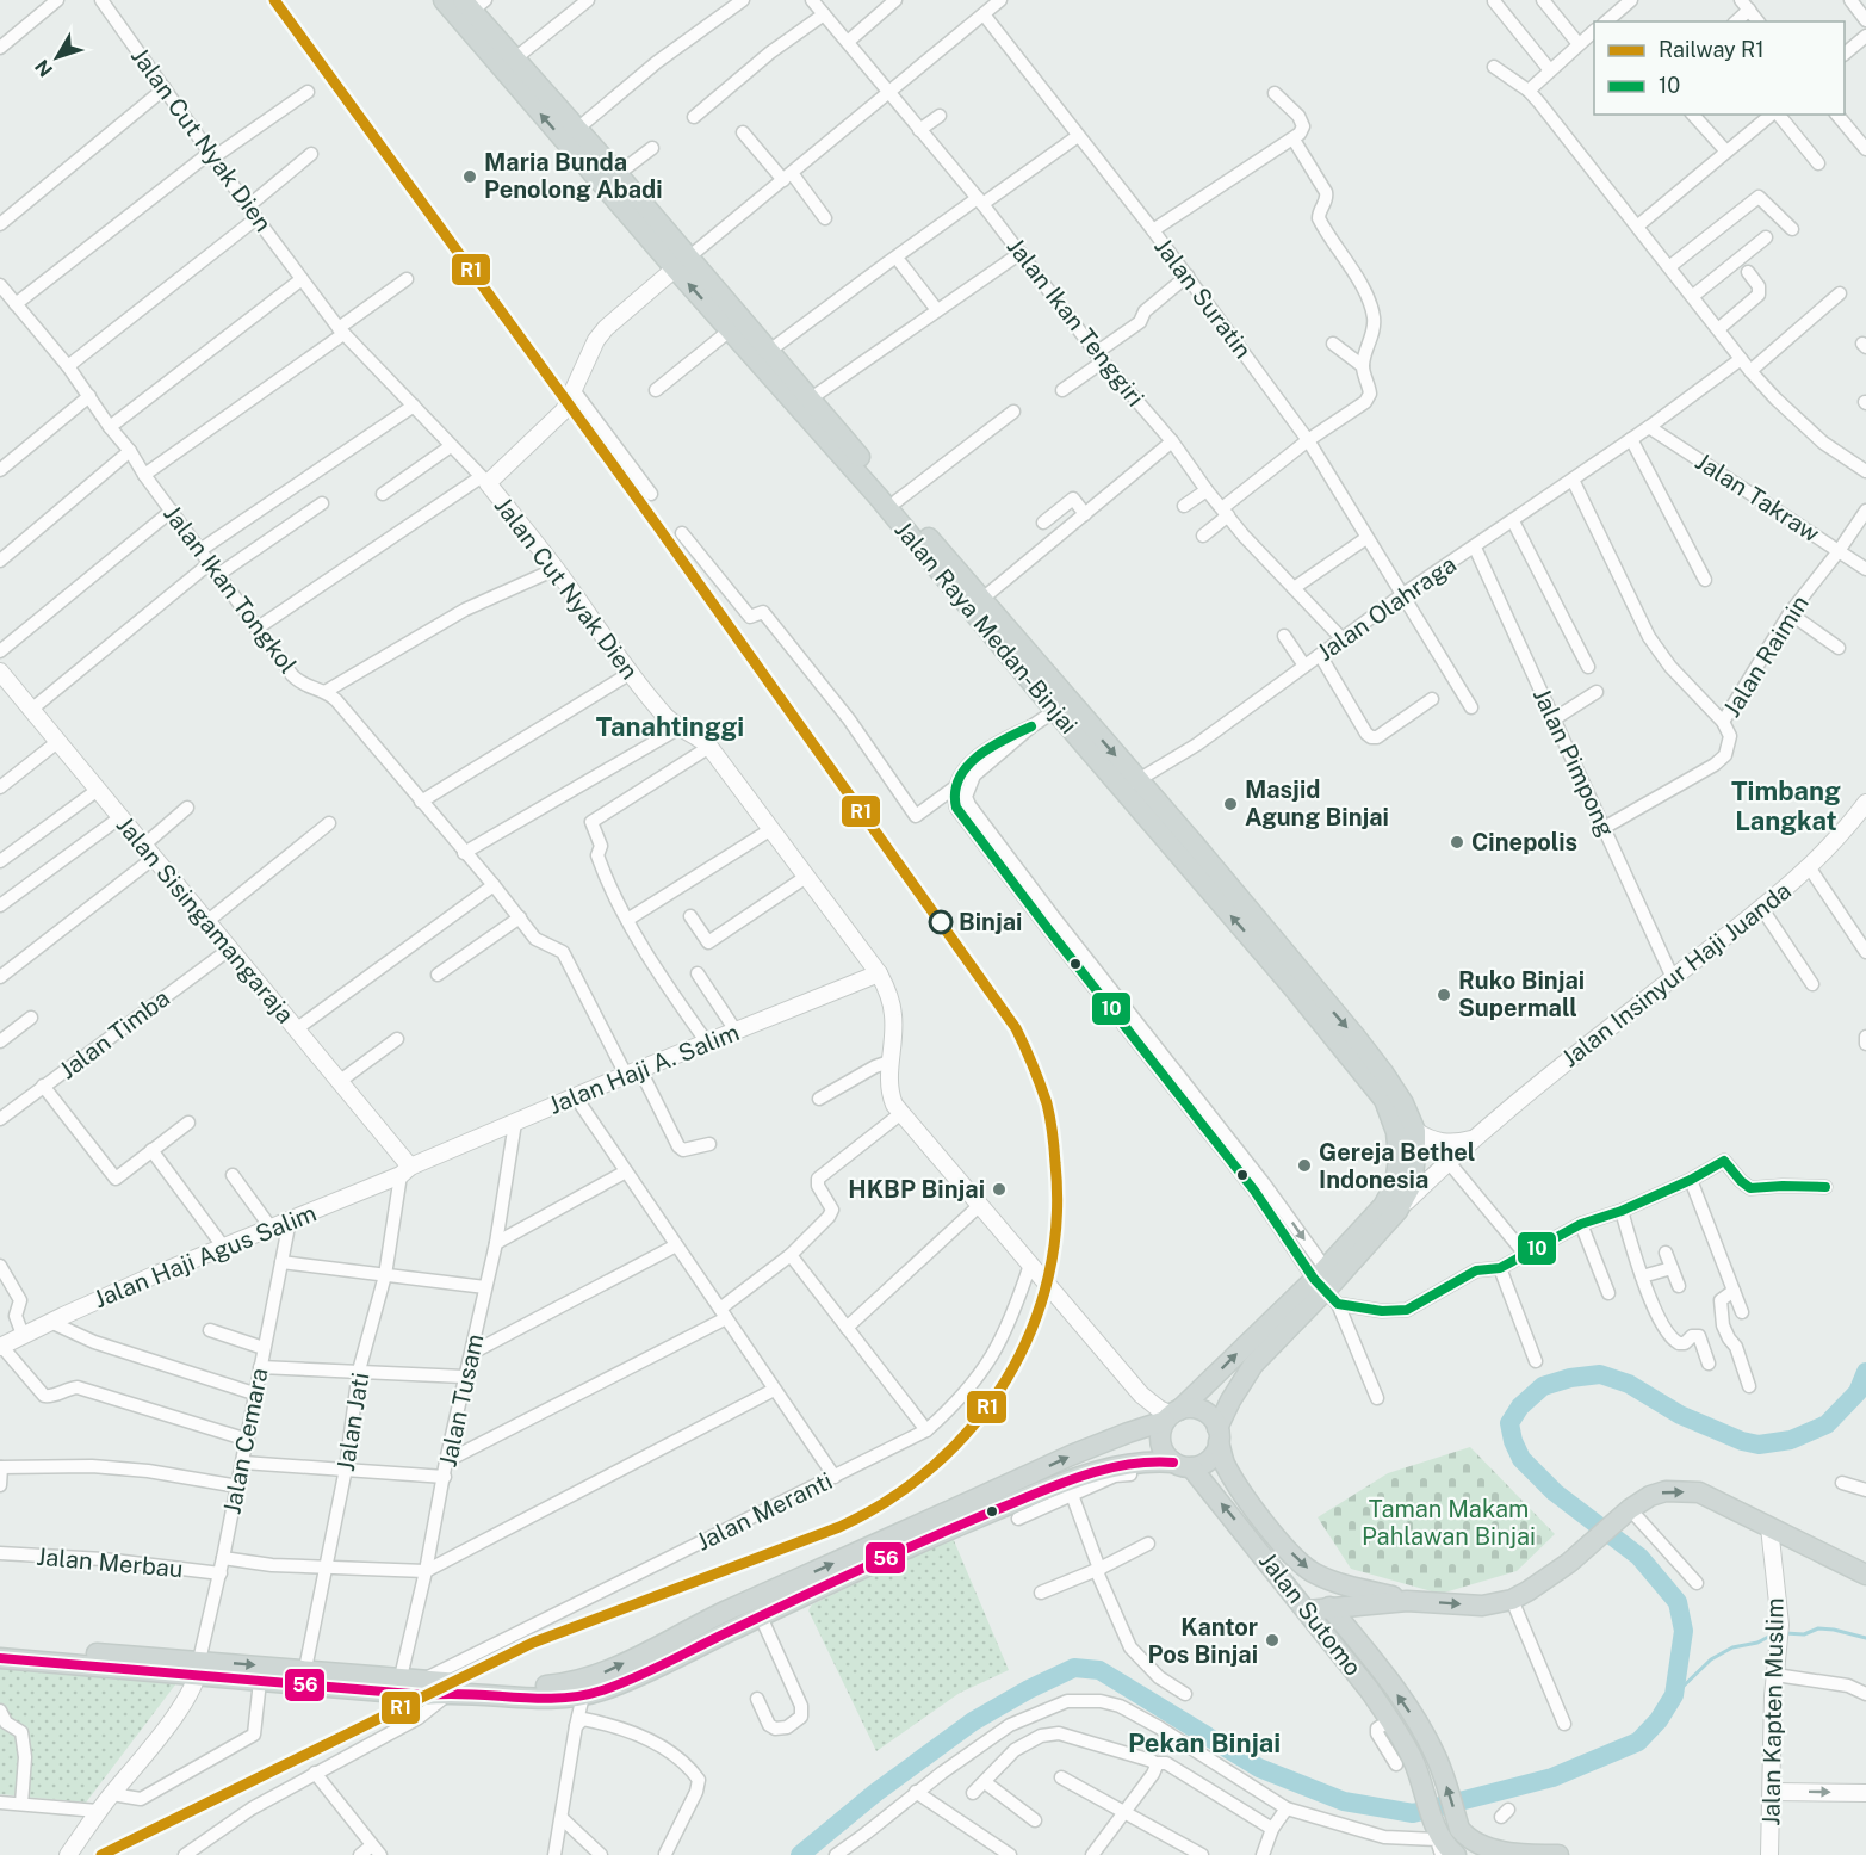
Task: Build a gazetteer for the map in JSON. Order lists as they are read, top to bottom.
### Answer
{
  "streets": {
    "main road": ["Jalan Raya Medan-Binjai", "Jalan Sutomo"],
    "street": [
      "Jalan Cut Nyak Dien",
      "Jalan Suratin",
      "Jalan Ikan Tenggiri",
      "Jalan Takraw",
      "Jalan Ikan Tongkol",
      "Jalan Olahraga",
      "Jalan Raimin",
      "Jalan Pimpong",
      "Jalan Sisingamangaraja",
      "Jalan Insinyur Haji Juanda",
      "Jalan Timba",
      "Jalan Haji A. Salim",
      "Jalan Haji Agus Salim",
      "Jalan Tusam",
      "Jalan Jati",
      "Jalan Cemara",
      "Jalan Meranti",
      "Jalan Merbau",
      "Jalan Kapten Muslim"
    ]
  },
  "crossings": [
    ["Jalan Cut Nyak Dien", "Jalan Haji A. Salim"],
    ["Jalan Cut Nyak Dien", "Jalan Meranti"],
    ["Jalan Cut Nyak Dien", "Jalan Sutomo"],
    ["Jalan Suratin", "Jalan Olahraga"],
    ["Jalan Ikan Tenggiri", "Jalan Olahraga"],
    ["Jalan Takraw", "Jalan Olahraga"],
    ["Jalan Takraw", "Jalan Raimin"],
    ["Jalan Ikan Tongkol", "Jalan Haji A. Salim"],
    ["Jalan Olahraga", "Jalan Raya Medan-Binjai"],
    ["Jalan Olahraga", "Jalan Pimpong"],
    ["Jalan Raya Medan-Binjai", "Jalan Insinyur Haji Juanda"],
    ["Jalan Raimin", "Jalan Pimpong"],
    ["Jalan Pimpong", "Jalan Insinyur Haji Juanda"],
    ["Jalan Sisingamangaraja", "Jalan Timba"],
    ["Jalan Sisingamangaraja", "Jalan Haji A. Salim"],
    ["Jalan Sisingamangaraja", "Jalan Haji Agus Salim"],
    ["Jalan Sisingamangaraja", "Jalan Jati"],
    ["Jalan Haji A. Salim", "Jalan Haji Agus Salim"],
    ["Jalan Haji A. Salim", "Jalan Tusam"],
    ["Jalan Haji A. Salim", "Jalan Jati"],
    ["Jalan Haji Agus Salim", "Jalan Jati"],
    ["Jalan Haji Agus Salim", "Jalan Cemara"],
    ["Jalan Cemara", "Jalan Merbau"]
  ],
  "districts": ["Tanahtinggi", "Timbang Langkat", "Pekan Binjai"],
  "parks": ["Taman Makam Pahlawan Binjai"],
  "places": [
    "Maria Bunda Penolong Abadi",
    "Masjid Agung Binjai",
    "Cinepolis",
    "Binjai",
    "Ruko Binjai Supermall",
    "Gereja Bethel Indonesia",
    "HKBP Binjai",
    "Kantor Pos Binjai"
  ],
  "lines": ["rail line R1", "transit line 10", "transit line 56"],
  "legend": ["Railway R1", "10"],
  "north": "bottom left"
}
